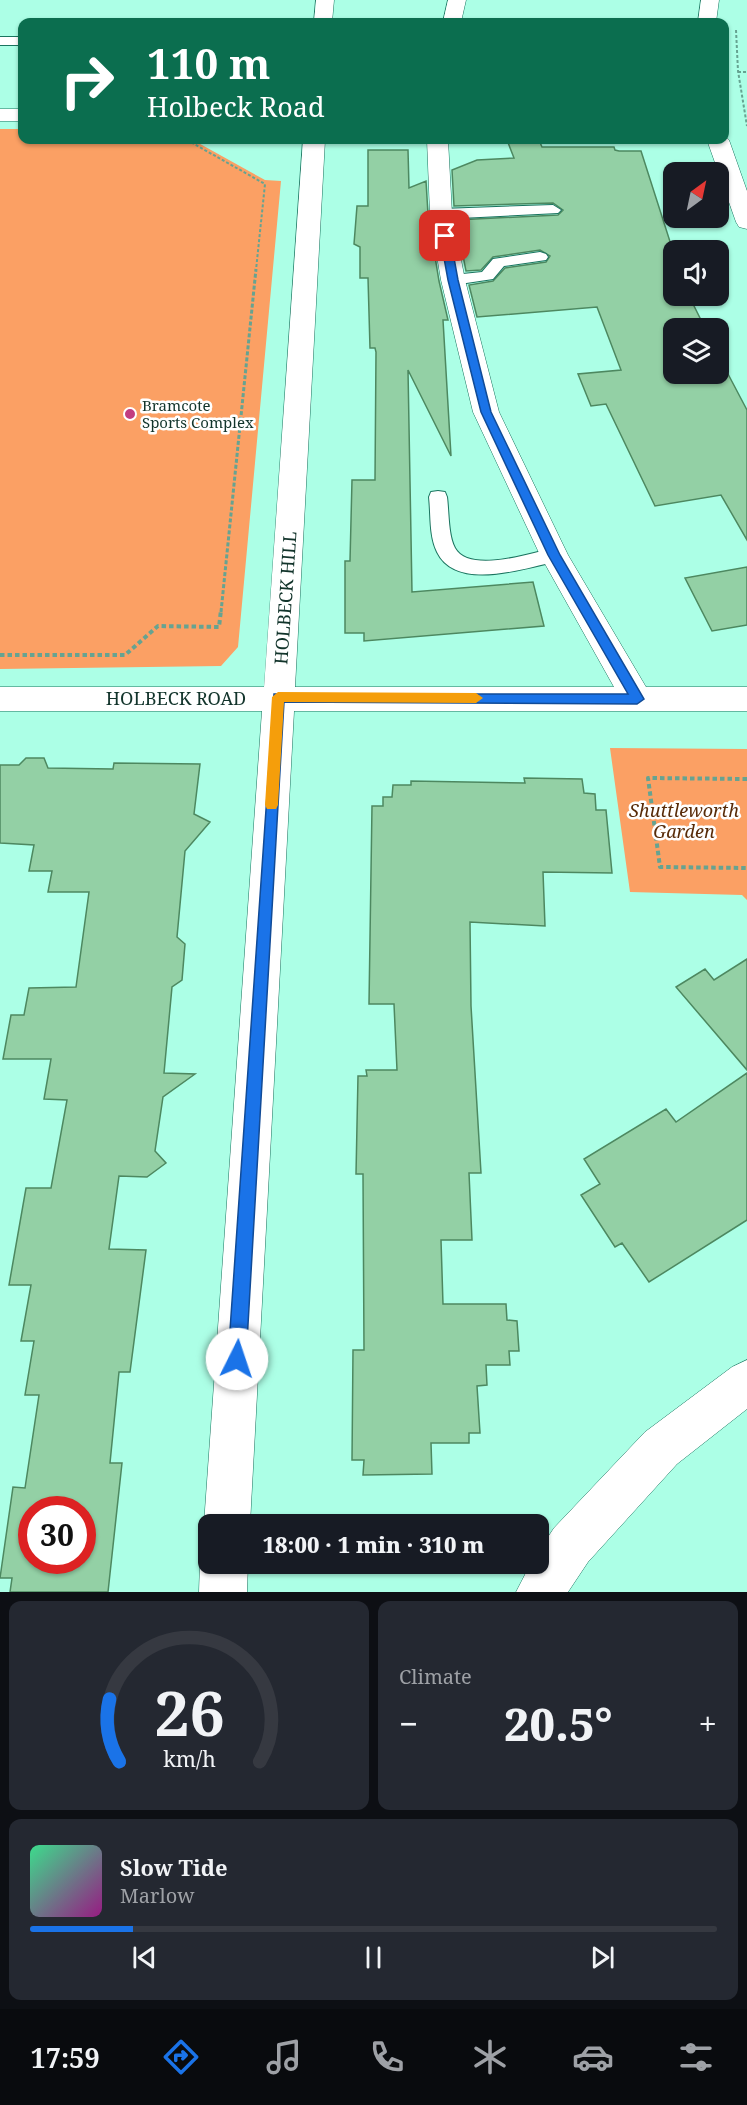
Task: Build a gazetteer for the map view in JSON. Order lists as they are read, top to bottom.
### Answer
{
  "streets": {
    "street": ["HOLBECK HILL", "HOLBECK ROAD"]
  },
  "crossings": [
    ["HOLBECK HILL", "HOLBECK ROAD"]
  ],
  "parks": ["Shuttleworth Garden"],
  "places": ["Bramcote Sports Complex"],
  "north": "top right",
  "page": {
    "turn": ["110 m", "Holbeck Road"],
    "limit": "30",
    "trip": "18:00 · 1 min · 310 m",
    "tile": "Climate",
    "heat": ["−", "20.5°", "+"],
    "song": ["Slow Tide", "Marlow"],
    "tabs": "17:59",
    "gauge": ["26", "km/h"]
  }
}
